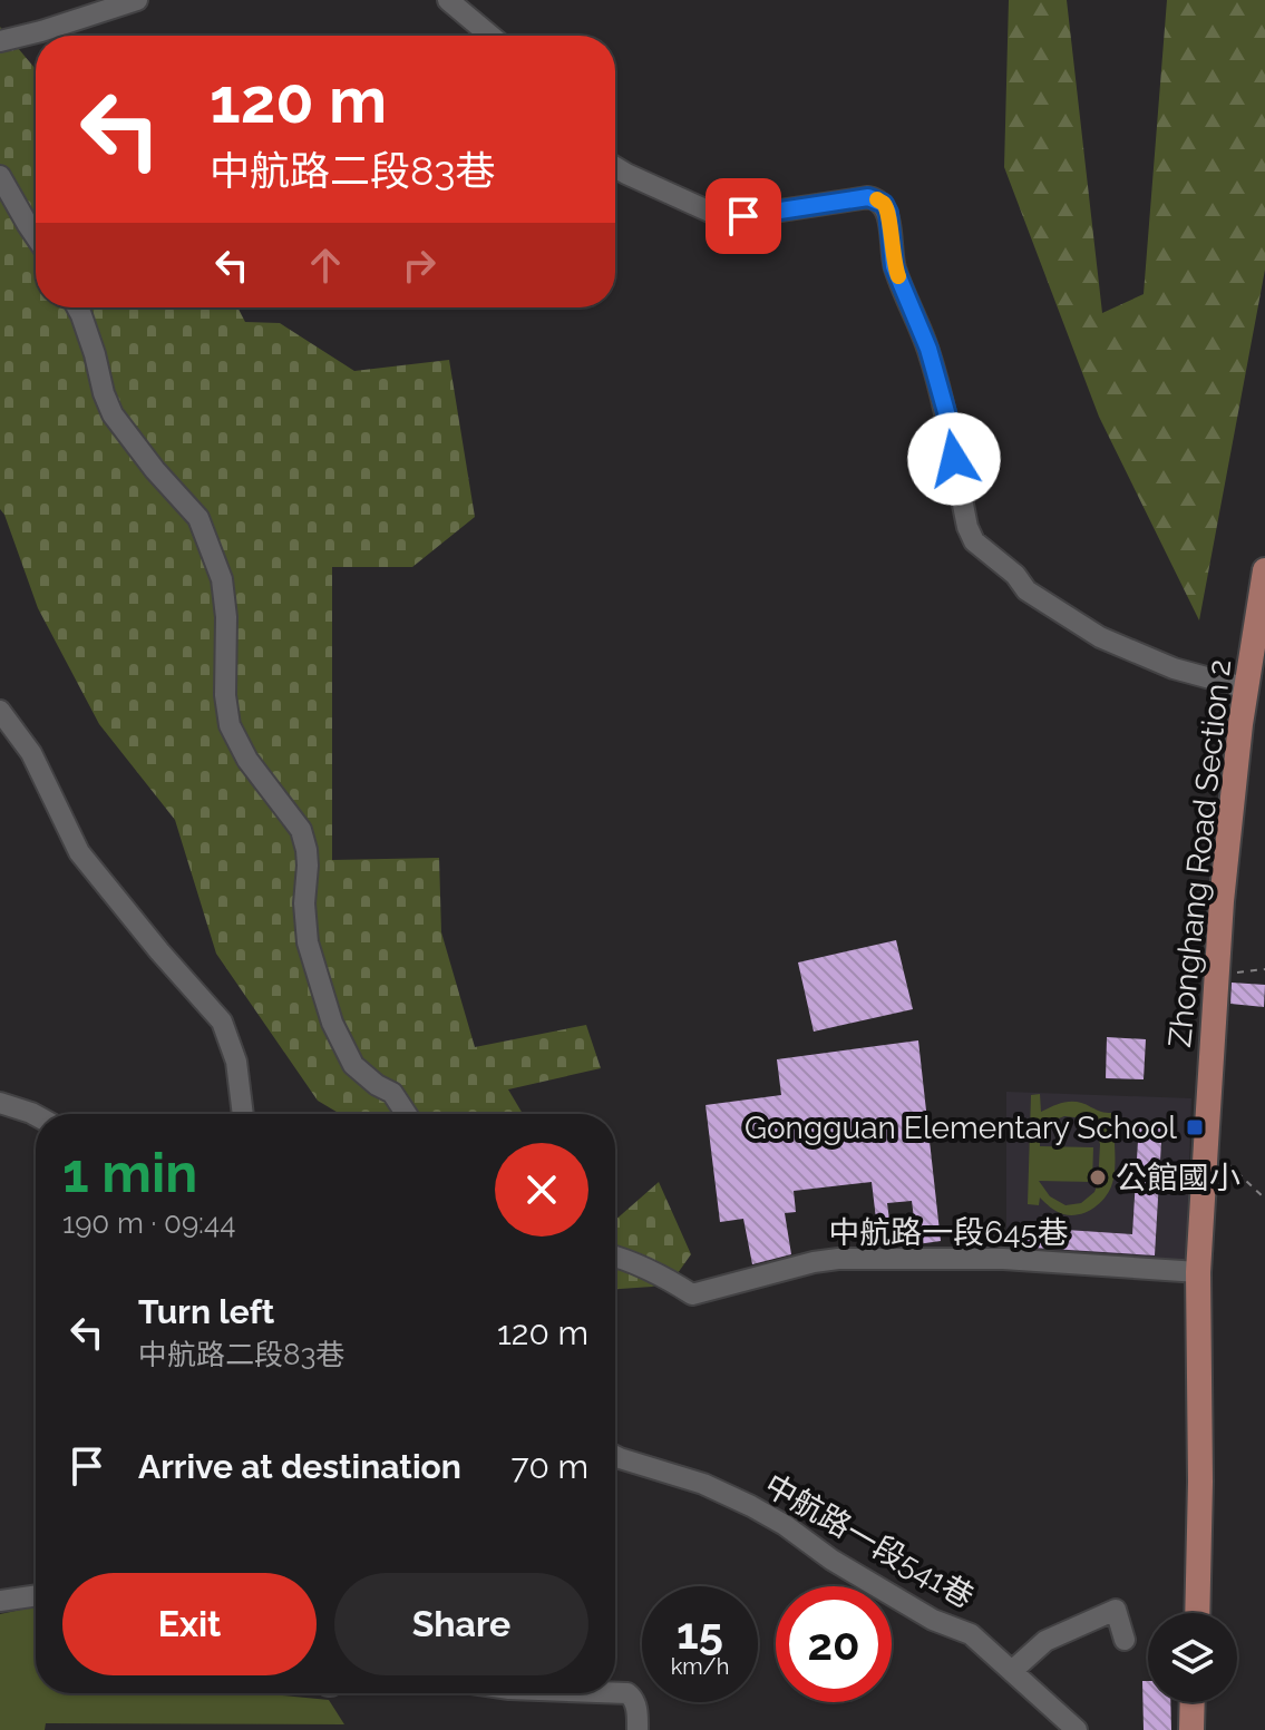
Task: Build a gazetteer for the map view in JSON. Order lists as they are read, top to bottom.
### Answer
{
  "streets": {
    "main road": ["Zhonghang Road Section 2"],
    "lane": ["中航路一段645巷", "中航路一段541巷"]
  },
  "crossings": [
    ["Zhonghang Road Section 2", "中航路一段645巷"]
  ],
  "places": {
    "transit": ["Gongguan Elementary School"],
    "other": ["公館國小"]
  },
  "page": {
    "turn": ["120 m", "中航路二段83巷"],
    "heading": ["1 min", "190 m · 09:44"],
    "list": [
      {
        "name": "Turn left",
        "note": "中航路二段83巷",
        "value": "120 m"
      },
      {
        "name": "Arrive at destination",
        "value": "70 m"
      }
    ],
    "buttons": ["Exit", "Share"],
    "speed": "15 km/h",
    "limit": "20"
  }
}
